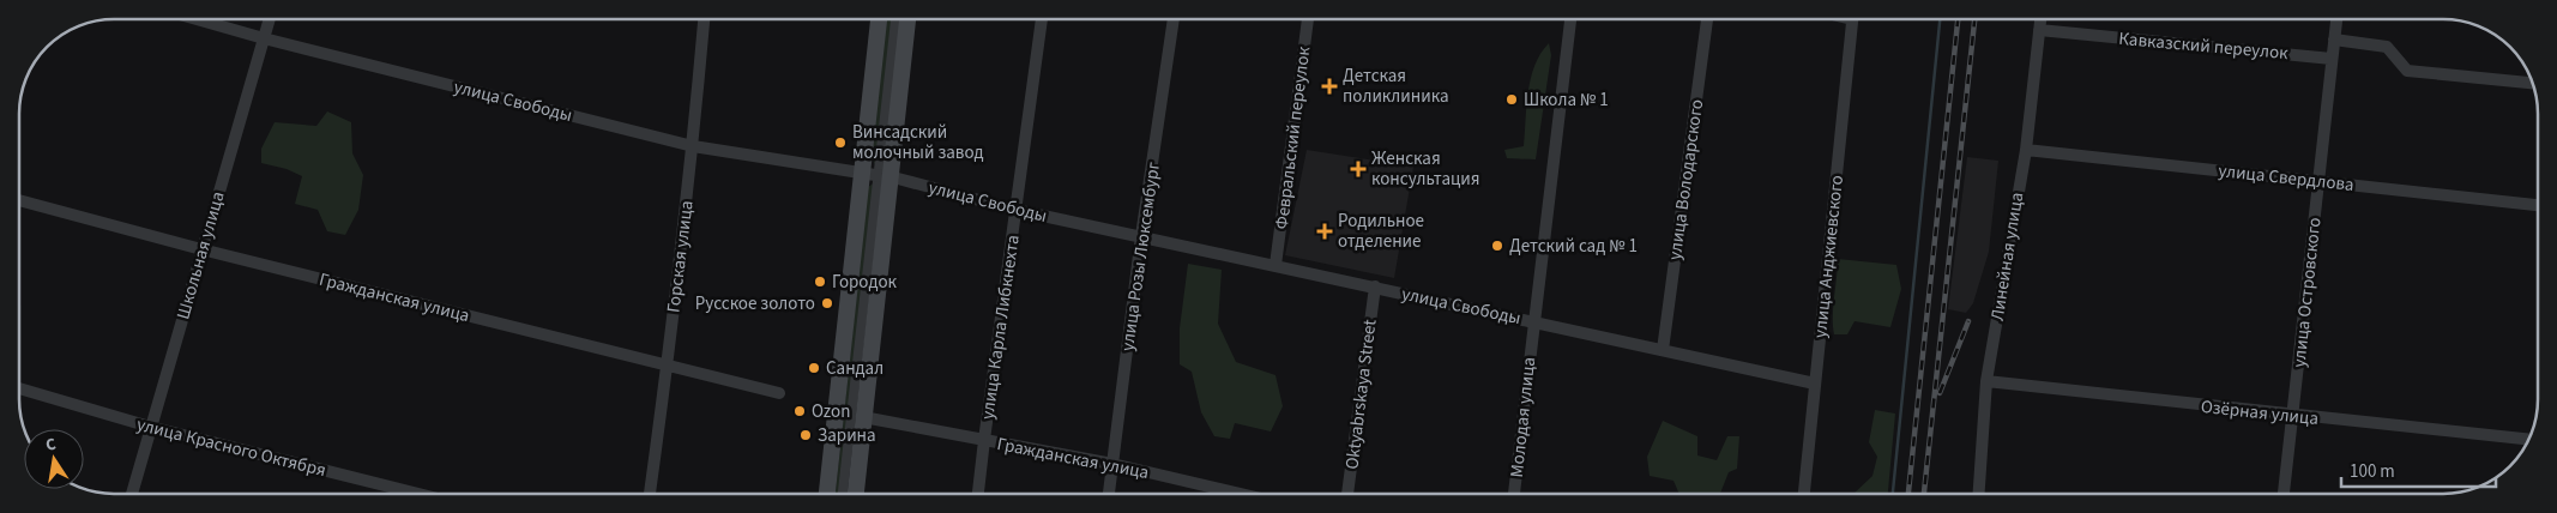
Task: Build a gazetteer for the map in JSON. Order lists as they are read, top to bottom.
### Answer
{
  "streets": {
    "street": [
      "Кавказский переулок",
      "улица Свободы",
      "Февральский переулок",
      "улица Свердлова",
      "улица Володарского",
      "Школьная улица",
      "Горская улица",
      "улица Розы Люксембург",
      "улица Анджиевского",
      "Линейная улица",
      "улица Островского",
      "Гражданская улица",
      "улица Карла Либкнехта",
      "Oktyabrskaya Street",
      "Озёрная улица",
      "Молодая улица",
      "улица Красного Октября"
    ]
  },
  "crossings": [
    ["Кавказский переулок", "Линейная улица"],
    ["Кавказский переулок", "улица Островского"],
    ["улица Свободы", "Февральский переулок"],
    ["улица Свободы", "улица Володарского"],
    ["улица Свободы", "Школьная улица"],
    ["улица Свободы", "Горская улица"],
    ["улица Свободы", "улица Розы Люксембург"],
    ["улица Свободы", "улица Анджиевского"],
    ["улица Свободы", "улица Карла Либкнехта"],
    ["улица Свободы", "Oktyabrskaya Street"],
    ["улица Свободы", "Молодая улица"],
    ["улица Свердлова", "Линейная улица"],
    ["улица Свердлова", "улица Островского"],
    ["Школьная улица", "Гражданская улица"],
    ["Школьная улица", "улица Красного Октября"],
    ["Горская улица", "Гражданская улица"],
    ["улица Розы Люксембург", "Гражданская улица"],
    ["Линейная улица", "Озёрная улица"],
    ["улица Островского", "Озёрная улица"],
    ["Гражданская улица", "улица Карла Либкнехта"]
  ],
  "places": {
    "health": ["Детская поликлиника", "Женская консультация", "Родильное отделение"],
    "other": [
      "Школа № 1",
      "Винсадский молочный завод",
      "Детский сад № 1",
      "Городок",
      "Русское золото",
      "Сандал",
      "Ozon",
      "Зарина"
    ]
  },
  "scale_bar": "100 m",
  "north": "top"
}
